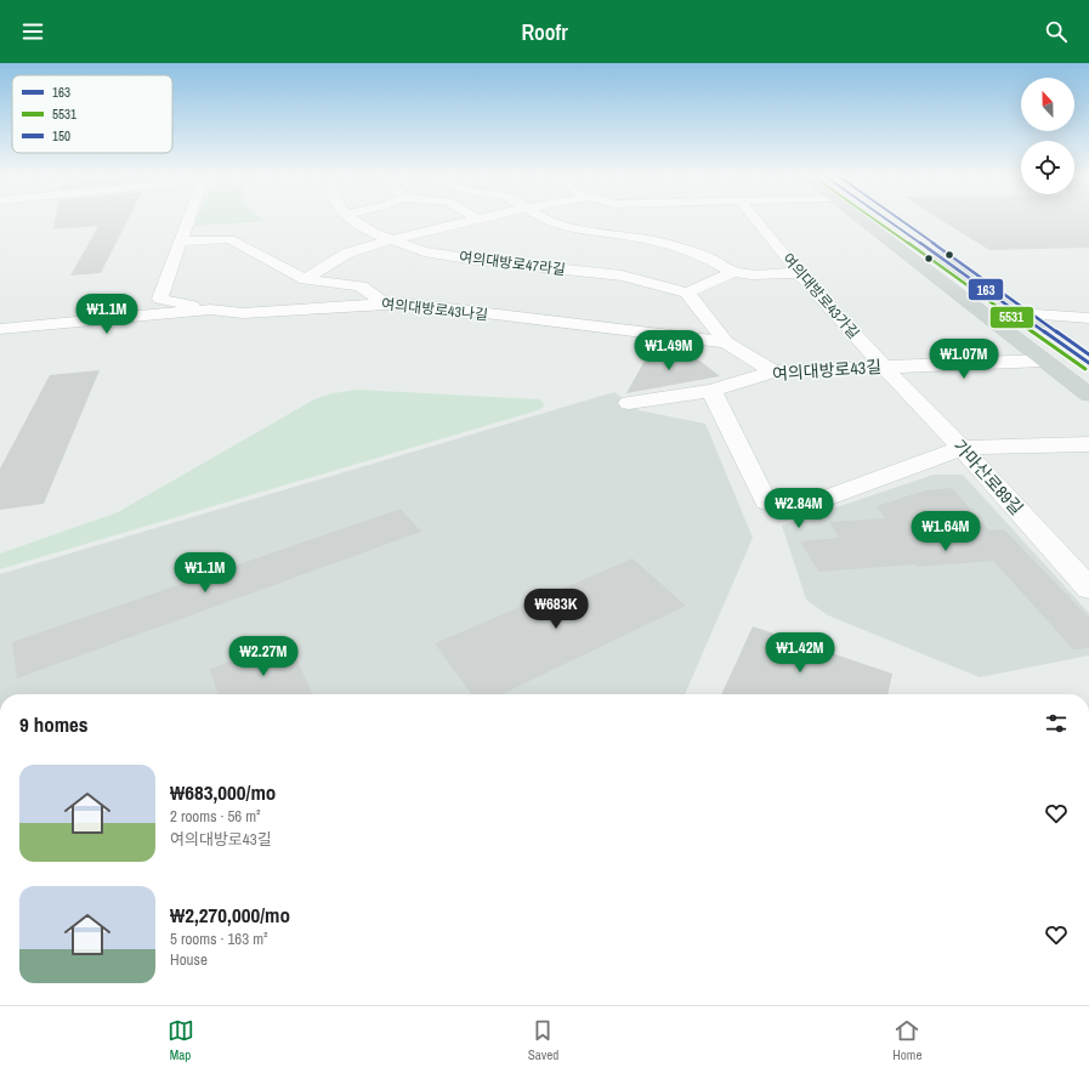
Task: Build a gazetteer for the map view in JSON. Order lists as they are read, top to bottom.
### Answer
{
  "streets": {
    "street": [
      "여의대방로47라길",
      "여의대방로43가길",
      "여의대방로43나길",
      "여의대방로43길",
      "가마산로89길"
    ]
  },
  "crossings": [
    ["여의대방로43가길", "여의대방로43길"],
    ["여의대방로43가길", "가마산로89길"],
    ["여의대방로43나길", "여의대방로43길"],
    ["여의대방로43길", "가마산로89길"]
  ],
  "lines": ["transit line 163", "transit line 5531", "transit line 150"],
  "legend": ["163", "5531", "150"],
  "north": "top",
  "page": {
    "header": "Roofr",
    "price": [
      "₩1.1M",
      "₩1.49M",
      "₩1.07M",
      "₩2.84M",
      "₩1.64M",
      "₩1.1M",
      "₩683K",
      "₩1.42M",
      "₩2.27M"
    ],
    "heading": "9 homes",
    "list": [
      {
        "name": "₩683,000/mo",
        "note": "2 rooms · 56 m² · 여의대방로43길"
      },
      {
        "name": "₩2,270,000/mo",
        "note": "5 rooms · 163 m² · House"
      }
    ],
    "tabs": ["Map", "Saved", "Home"]
  }
}
